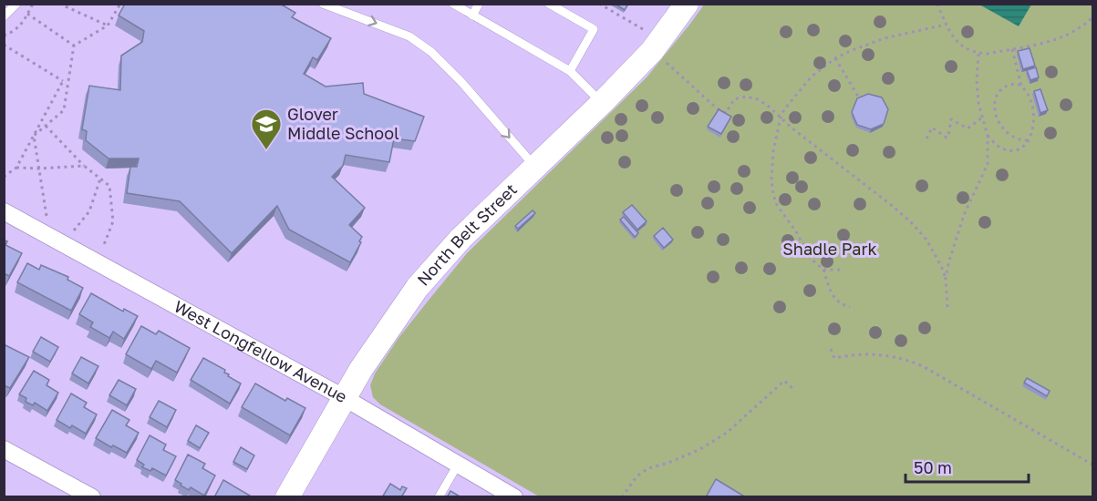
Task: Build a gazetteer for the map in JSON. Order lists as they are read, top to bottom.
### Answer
{
  "streets": {
    "street": ["North Belt Street", "West Longfellow Avenue"]
  },
  "crossings": [
    ["North Belt Street", "West Longfellow Avenue"]
  ],
  "parks": ["Shadle Park"],
  "places": {
    "school or university": ["Glover Middle School"]
  },
  "scale_bar": "50 m"
}
